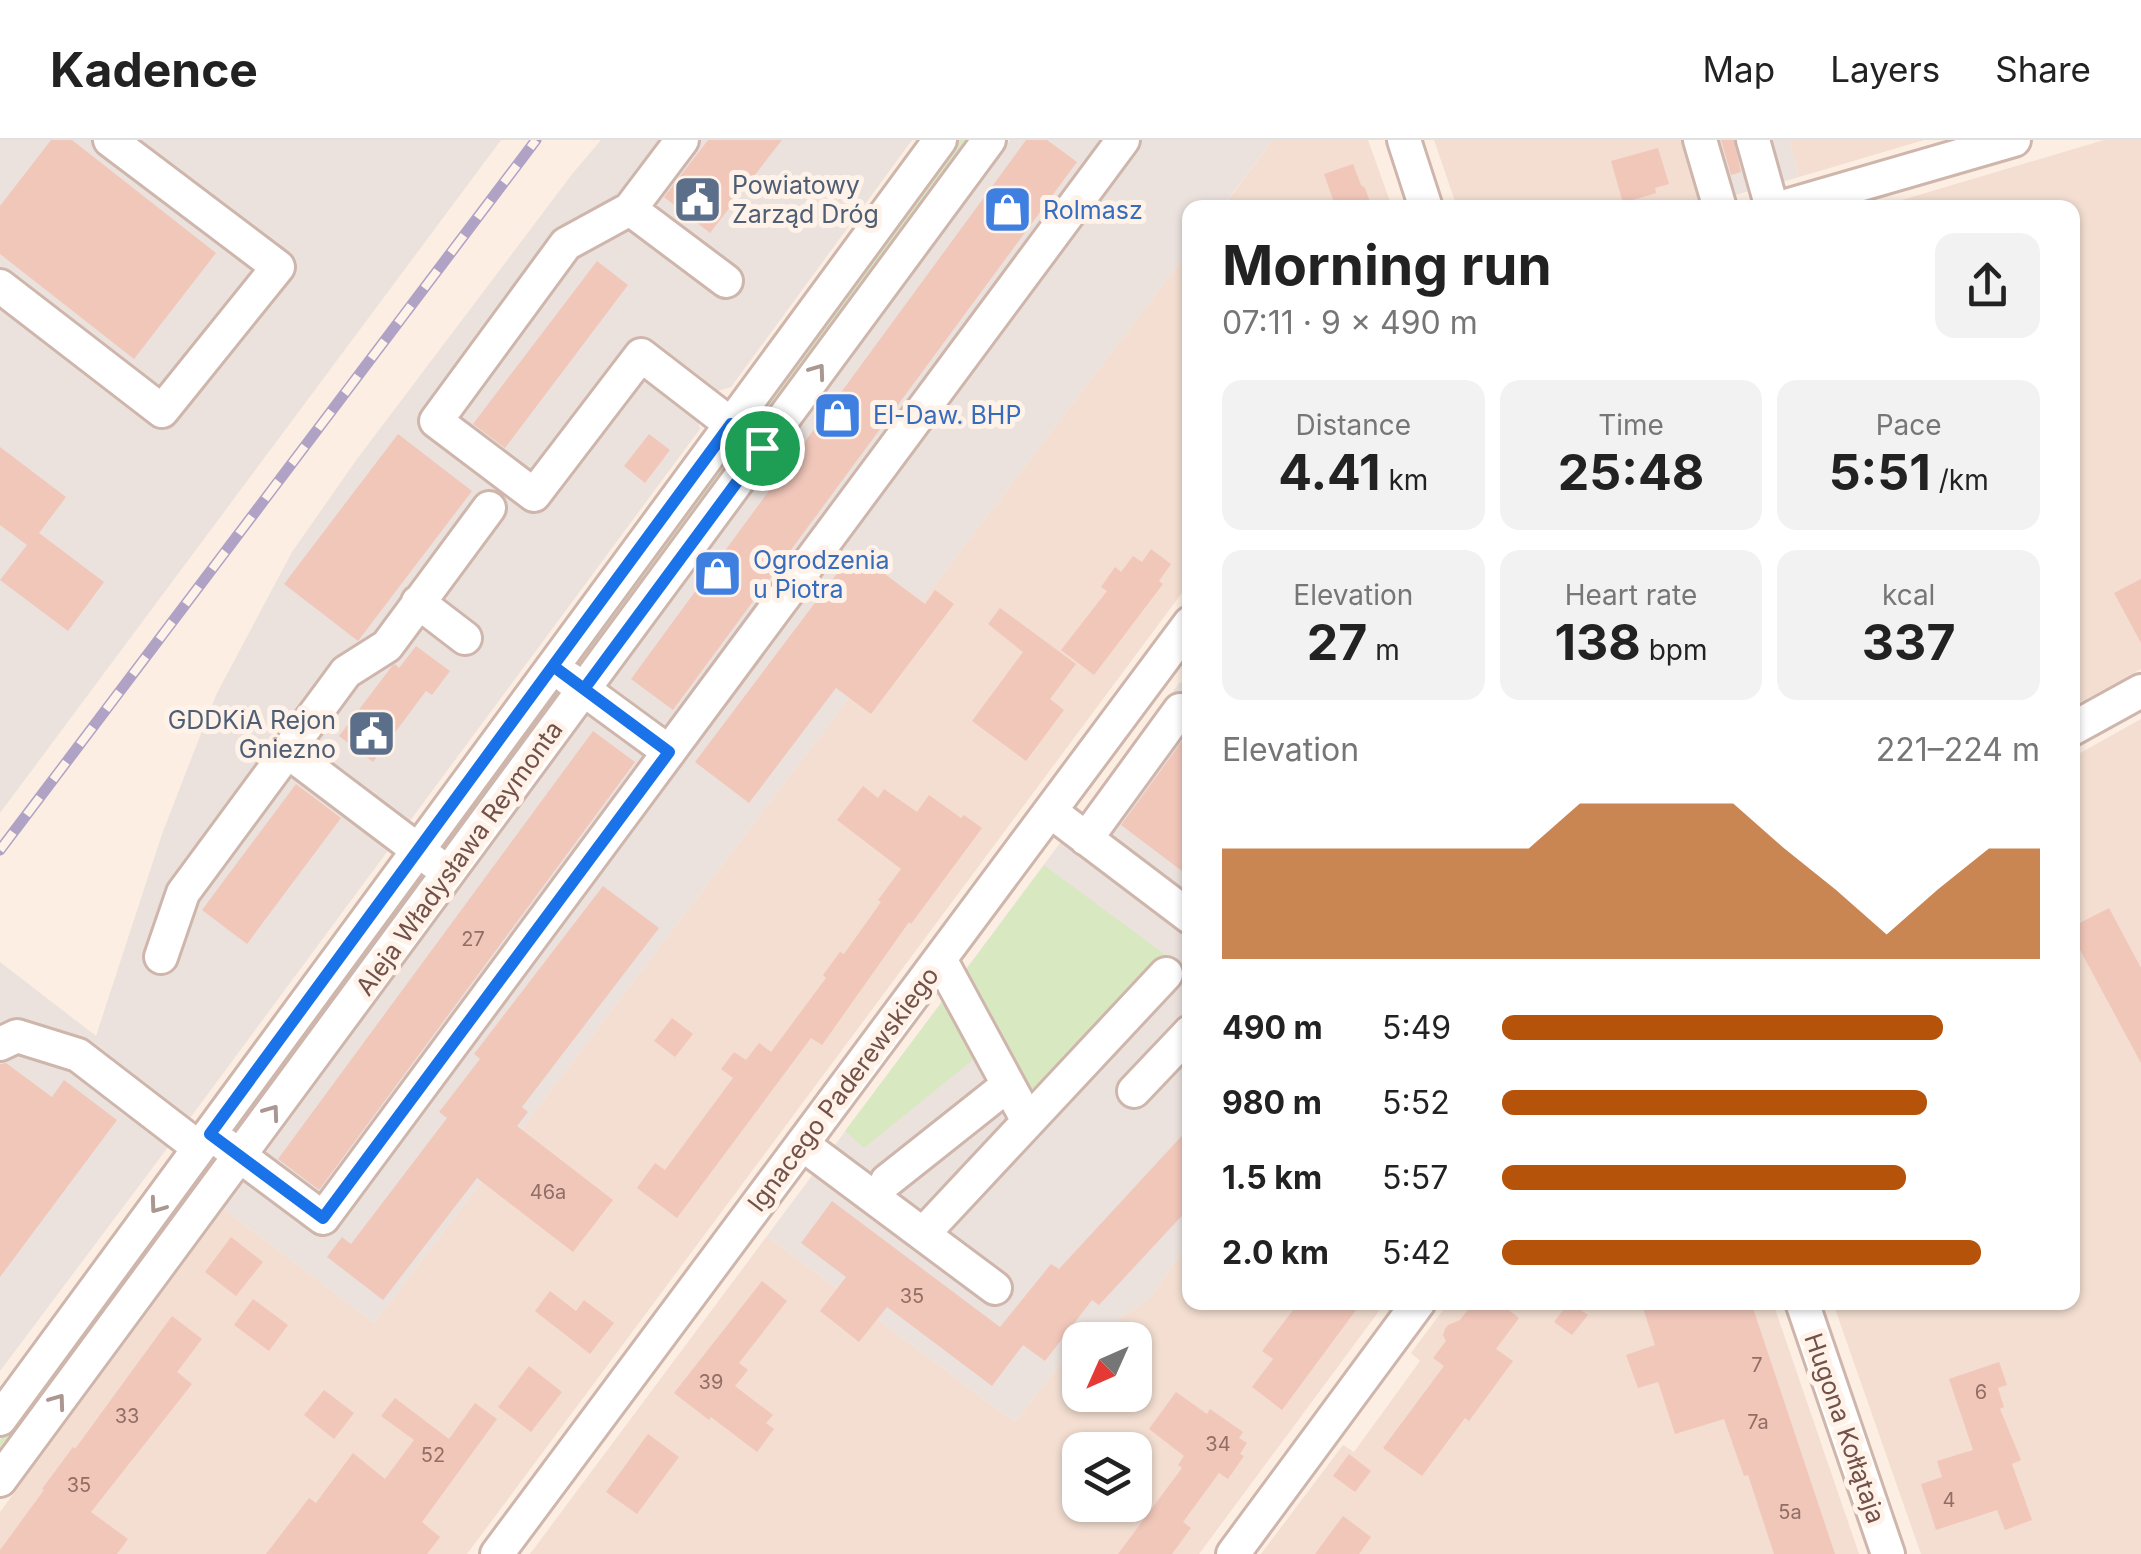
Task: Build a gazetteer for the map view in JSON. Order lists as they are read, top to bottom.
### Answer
{
  "streets": {
    "street": ["Aleja Władysława Reymonta", "Ignacego Paderewskiego", "Hugona Kołłątaja"]
  },
  "places": {
    "public building": ["Powiatowy Zarząd Dróg", "GDDKiA Rejon Gniezno"],
    "shop": ["Rolmasz", "El-Daw. BHP", "Ogrodzenia u Piotra"]
  },
  "house_numbers": [
    "27",
    "46a",
    "35",
    "7",
    "39",
    "6",
    "33",
    "7a",
    "34",
    "52",
    "35",
    "4",
    "5a"
  ],
  "north": "bottom left",
  "page": {
    "header": "Kadence",
    "nav": ["Map", "Layers", "Share"],
    "heading": ["Morning run", "07:11 · 9 × 490 m"],
    "stats": [
      ["Distance", "4.41 km"],
      ["Time", "25:48"],
      ["Pace", "5:51 /km"],
      ["Elevation", "27 m"],
      ["Heart rate", "138 bpm"],
      ["kcal", "337"]
    ],
    "chart": ["Elevation", "221–224 m"],
    "list": [
      {
        "name": "490 m",
        "note": "5:49"
      },
      {
        "name": "980 m",
        "note": "5:52"
      },
      {
        "name": "1.5 km",
        "note": "5:57"
      },
      {
        "name": "2.0 km",
        "note": "5:42"
      }
    ]
  }
}
